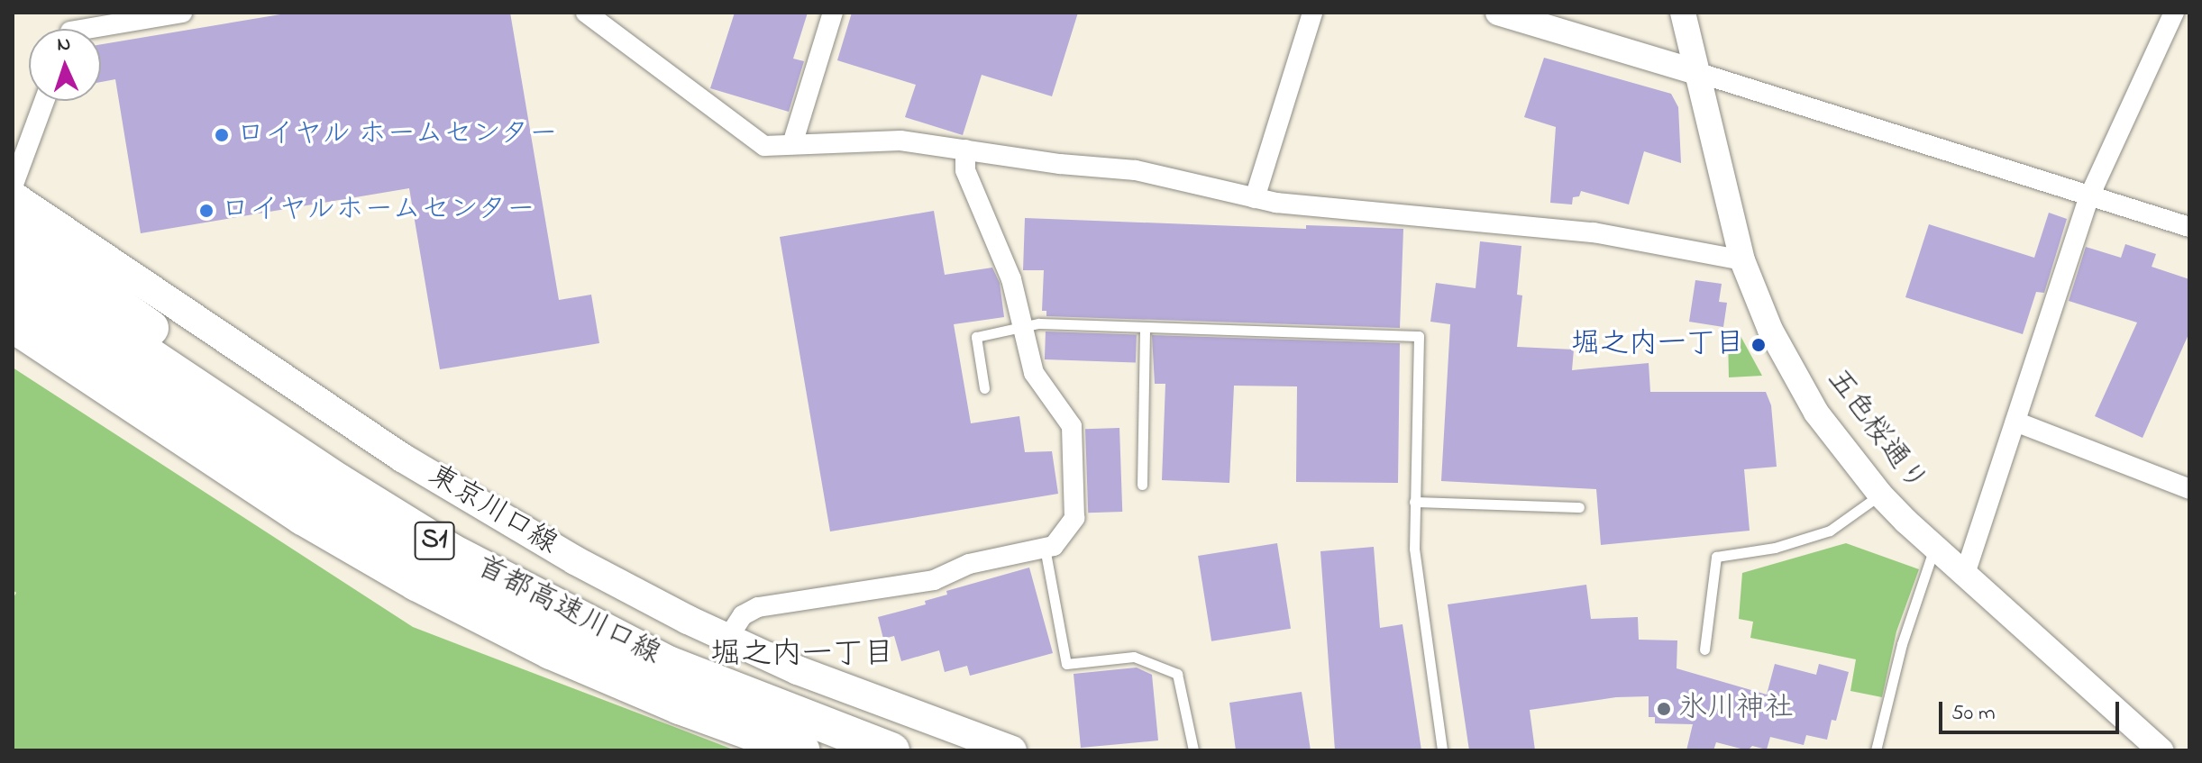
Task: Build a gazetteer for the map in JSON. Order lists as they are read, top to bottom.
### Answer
{
  "streets": {
    "highway": ["S1", "首都高速川口線"],
    "main road": ["東京川口線"],
    "street": ["五色桜通り"]
  },
  "crossings": [
    ["S1", "首都高速川口線"]
  ],
  "districts": ["堀之内一丁目"],
  "places": [
    "ロイヤル ホームセンター",
    "ロイヤルホームセンター",
    "堀之内一丁目",
    "氷川神社"
  ],
  "scale_bar": "50 m",
  "north": "top"
}
